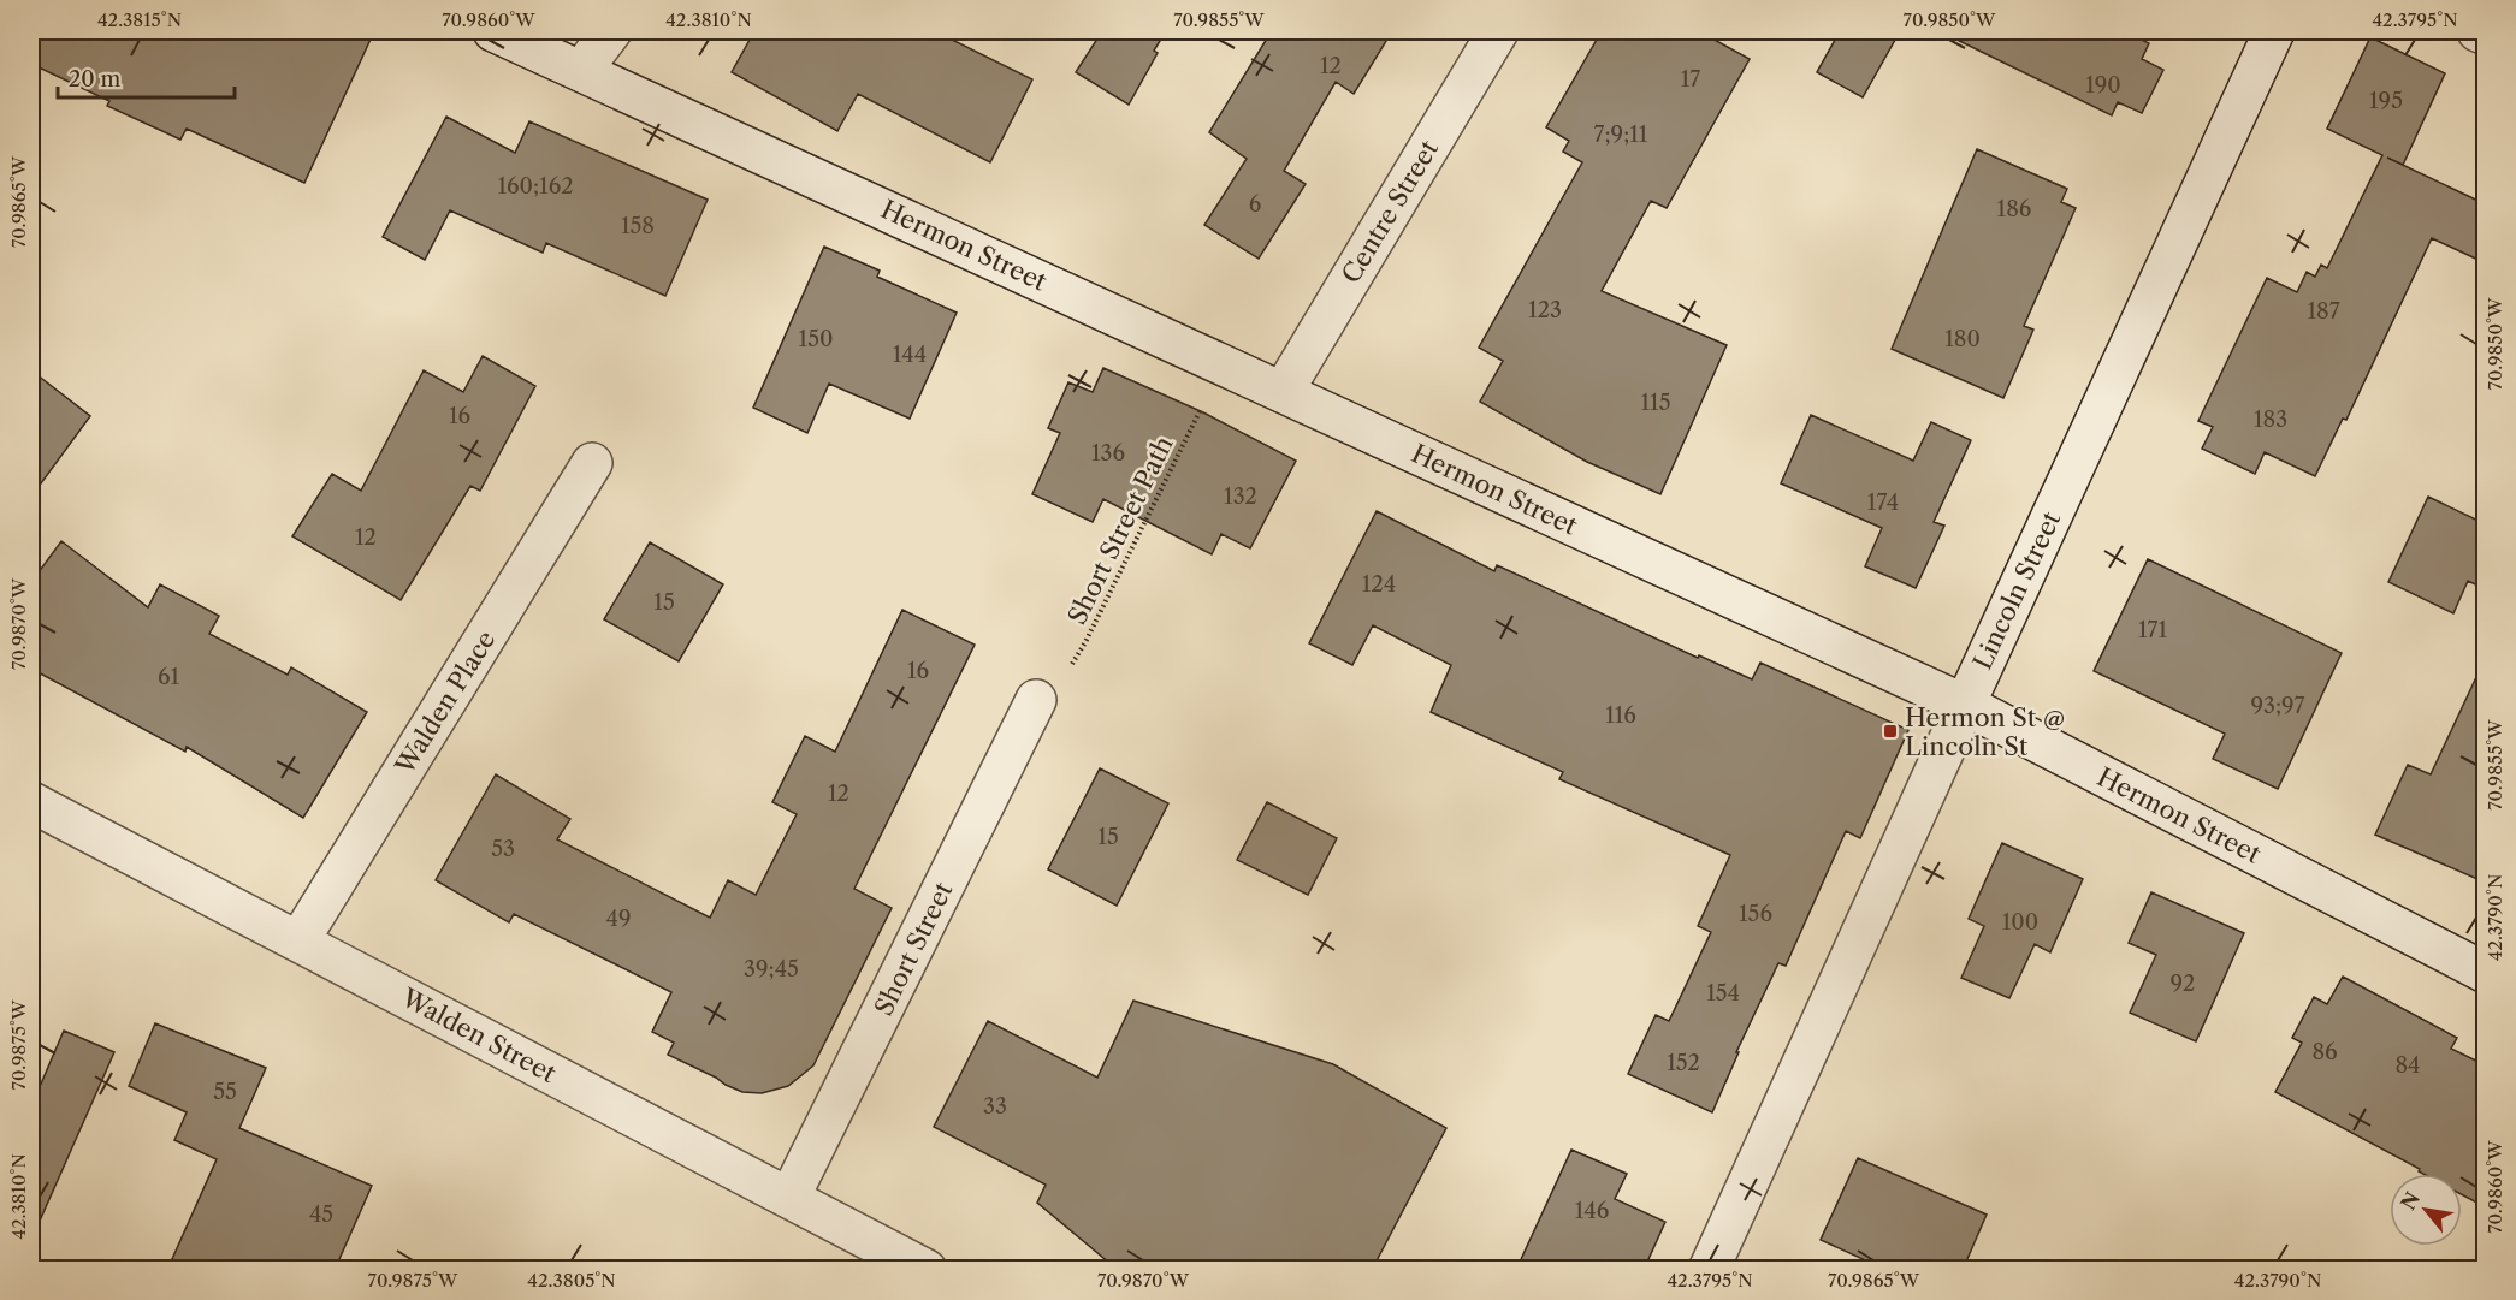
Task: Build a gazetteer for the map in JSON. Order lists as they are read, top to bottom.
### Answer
{
  "streets": {
    "street": [
      "Centre Street",
      "Hermon Street",
      "Lincoln Street",
      "Walden Place",
      "Short Street",
      "Walden Street"
    ],
    "path": ["Short Street Path"]
  },
  "crossings": [
    ["Centre Street", "Hermon Street"],
    ["Hermon Street", "Short Street Path"],
    ["Hermon Street", "Lincoln Street"],
    ["Short Street Path", "Short Street"],
    ["Walden Place", "Walden Street"],
    ["Short Street", "Walden Street"]
  ],
  "places": {
    "transit": ["Hermon St @ Lincoln St"]
  },
  "house_numbers": [
    "12",
    "17",
    "190",
    "195",
    "7;9;11",
    "160;162",
    "6",
    "186",
    "158",
    "123",
    "187",
    "150",
    "180",
    "144",
    "115",
    "16",
    "183",
    "136",
    "132",
    "174",
    "12",
    "124",
    "15",
    "171",
    "16",
    "61",
    "93;97",
    "116",
    "12",
    "15",
    "53",
    "156",
    "49",
    "100",
    "39;45",
    "92",
    "154",
    "86",
    "152",
    "84",
    "55",
    "33",
    "146",
    "45"
  ],
  "scale_bar": "20 m",
  "north": "top left",
  "coordinates": [
    "42.3815°N",
    "70.9860°W",
    "42.3810°N",
    "70.9855°W",
    "70.9850°W",
    "42.3795°N",
    "70.9865°W",
    "70.9870°W",
    "42.3790°N",
    "70.9875°W",
    "42.3805°N"
  ]
}
